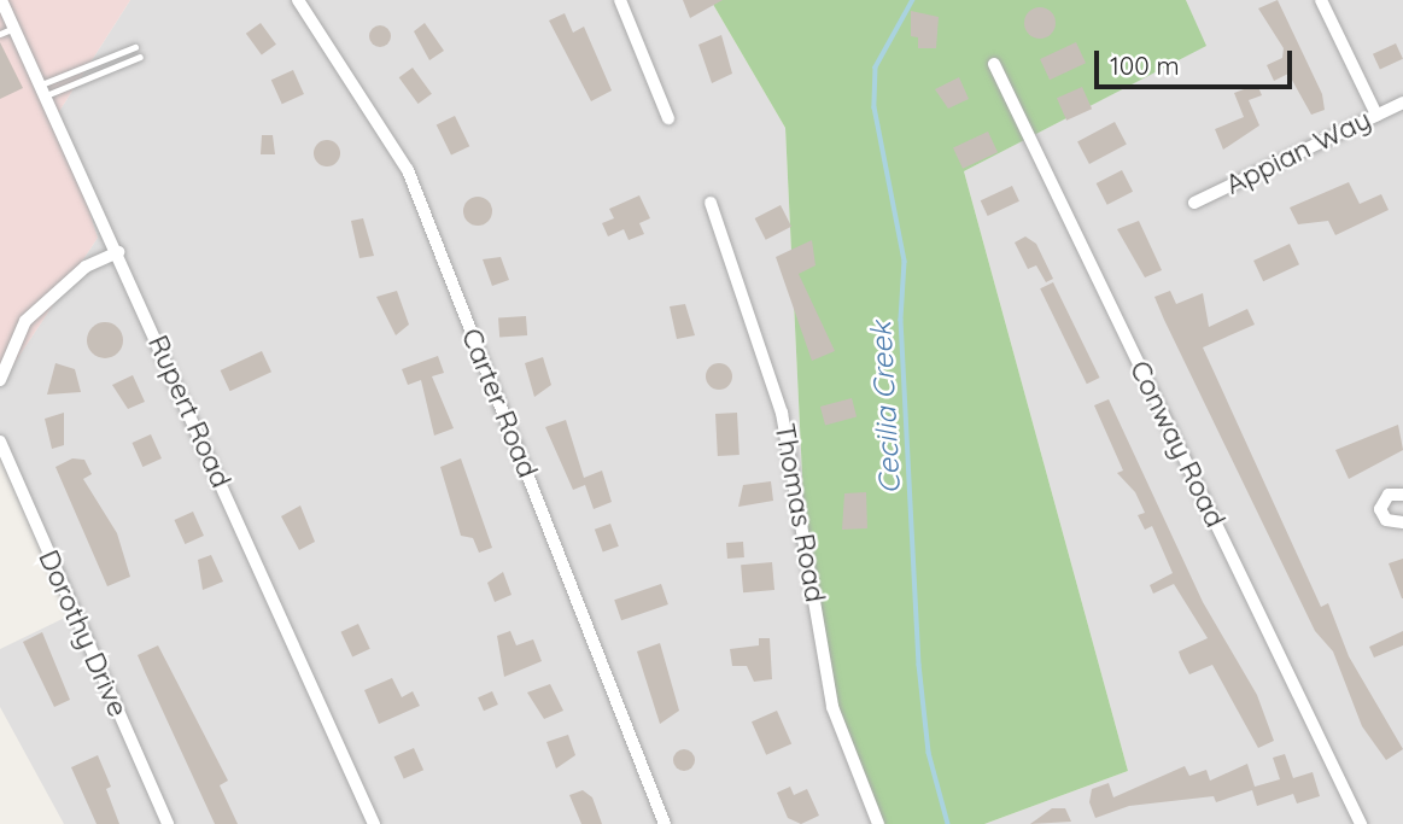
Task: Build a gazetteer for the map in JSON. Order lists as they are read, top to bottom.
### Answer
{
  "streets": {
    "street": [
      "Appian Way",
      "Carter Road",
      "Rupert Road",
      "Conway Road",
      "Thomas Road",
      "Dorothy Drive"
    ]
  },
  "water": ["Cecilia Creek"],
  "scale_bar": "100 m"
}
